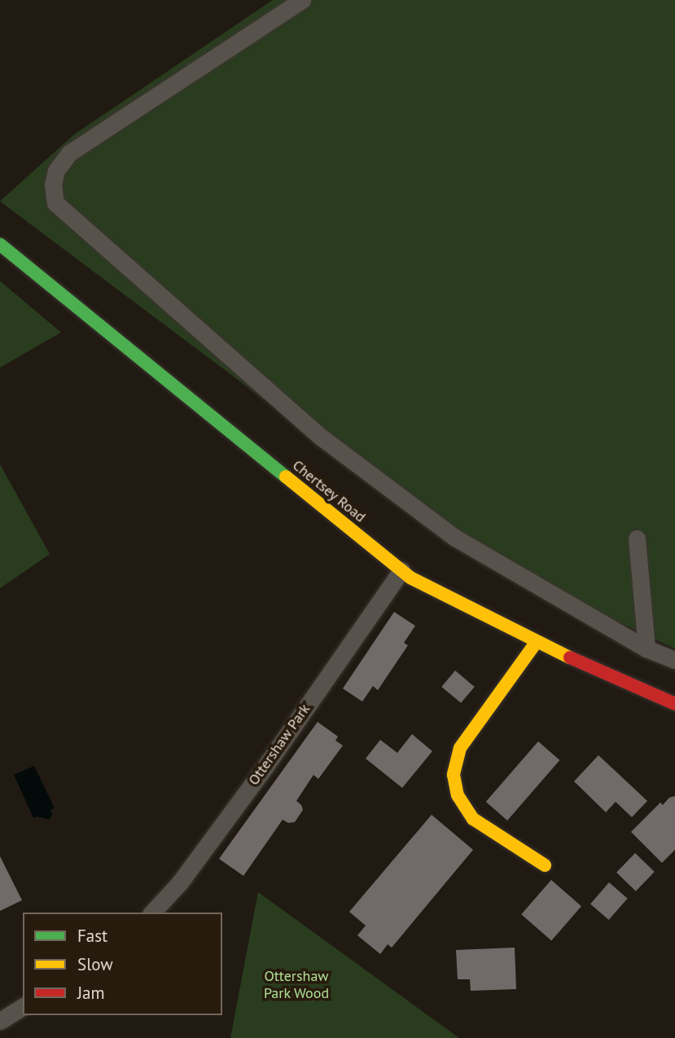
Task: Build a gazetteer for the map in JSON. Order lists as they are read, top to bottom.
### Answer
{
  "streets": {
    "main road": ["Chertsey Road"],
    "lane": ["Ottershaw Park"]
  },
  "crossings": [
    ["Chertsey Road", "Ottershaw Park"]
  ],
  "parks": ["Ottershaw Park Wood"],
  "legend": ["Fast", "Slow", "Jam"]
}
